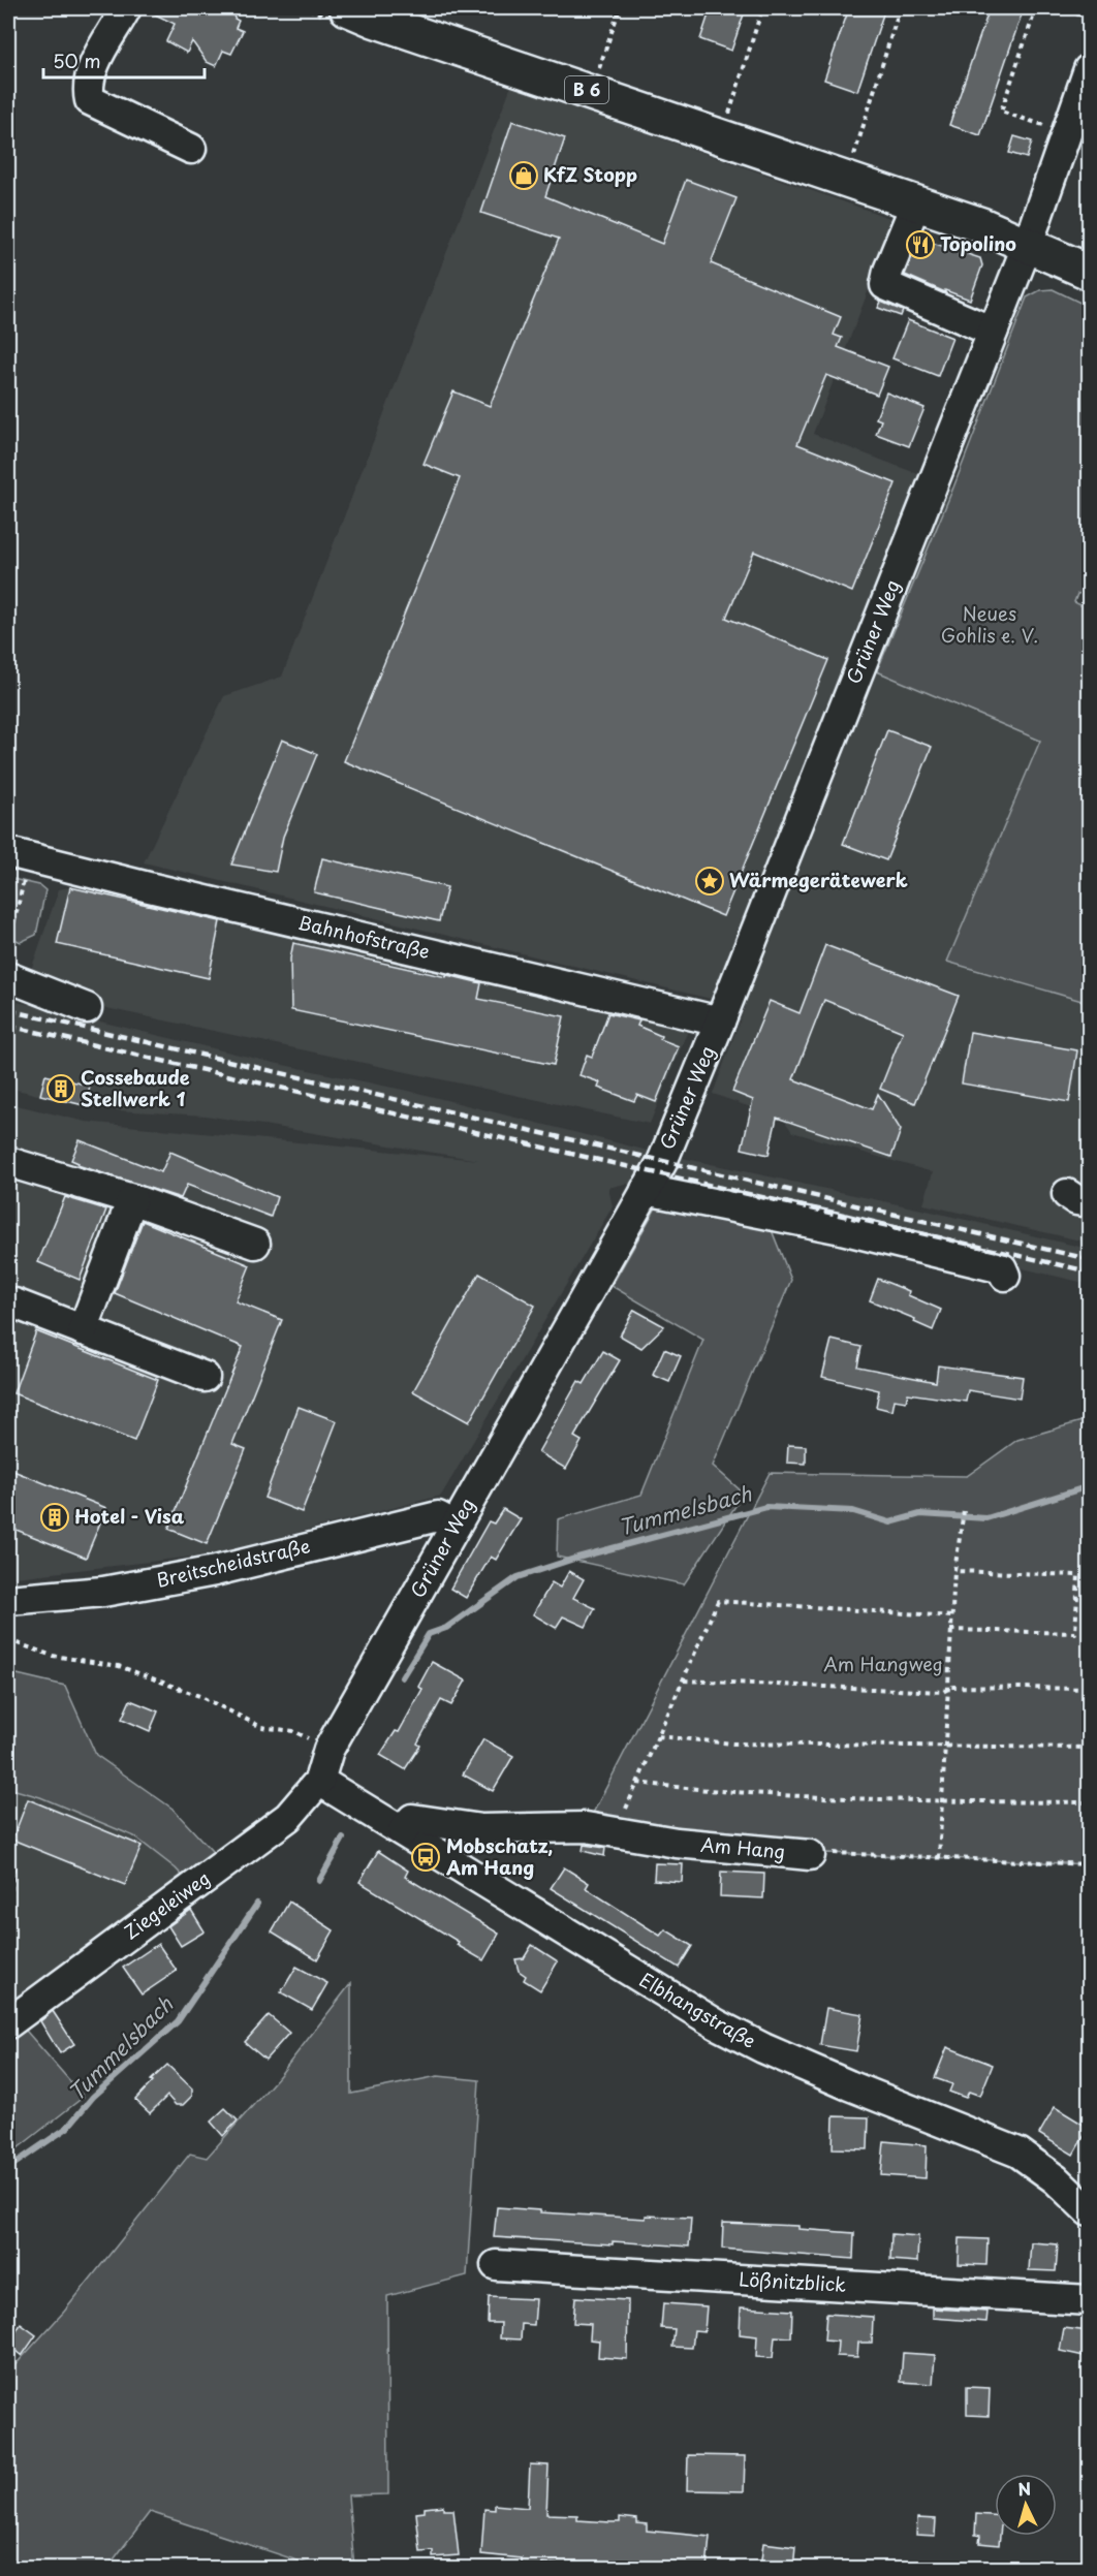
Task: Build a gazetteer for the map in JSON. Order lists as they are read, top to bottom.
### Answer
{
  "streets": {
    "main road": ["B 6"],
    "street": [
      "Grüner Weg",
      "Bahnhofstraße",
      "Breitscheidstraße",
      "Am Hang",
      "Ziegeleiweg",
      "Elbhangstraße",
      "Lößnitzblick"
    ]
  },
  "crossings": [
    ["B 6", "Grüner Weg"],
    ["Grüner Weg", "Bahnhofstraße"],
    ["Grüner Weg", "Breitscheidstraße"],
    ["Grüner Weg", "Ziegeleiweg"],
    ["Grüner Weg", "Elbhangstraße"],
    ["Am Hang", "Elbhangstraße"],
    ["Ziegeleiweg", "Elbhangstraße"]
  ],
  "water": ["Tummelsbach"],
  "parks": ["Neues Gohlis e. V.", "Am Hangweg"],
  "places": {
    "shop": ["KfZ Stopp"],
    "restaurant": ["Topolino"],
    "place": ["Wärmegerätewerk"],
    "building": ["Cossebaude Stellwerk 1", "Hotel - Visa"],
    "bus stop": ["Mobschatz, Am Hang"]
  },
  "scale_bar": "50 m",
  "north": "top"
}
